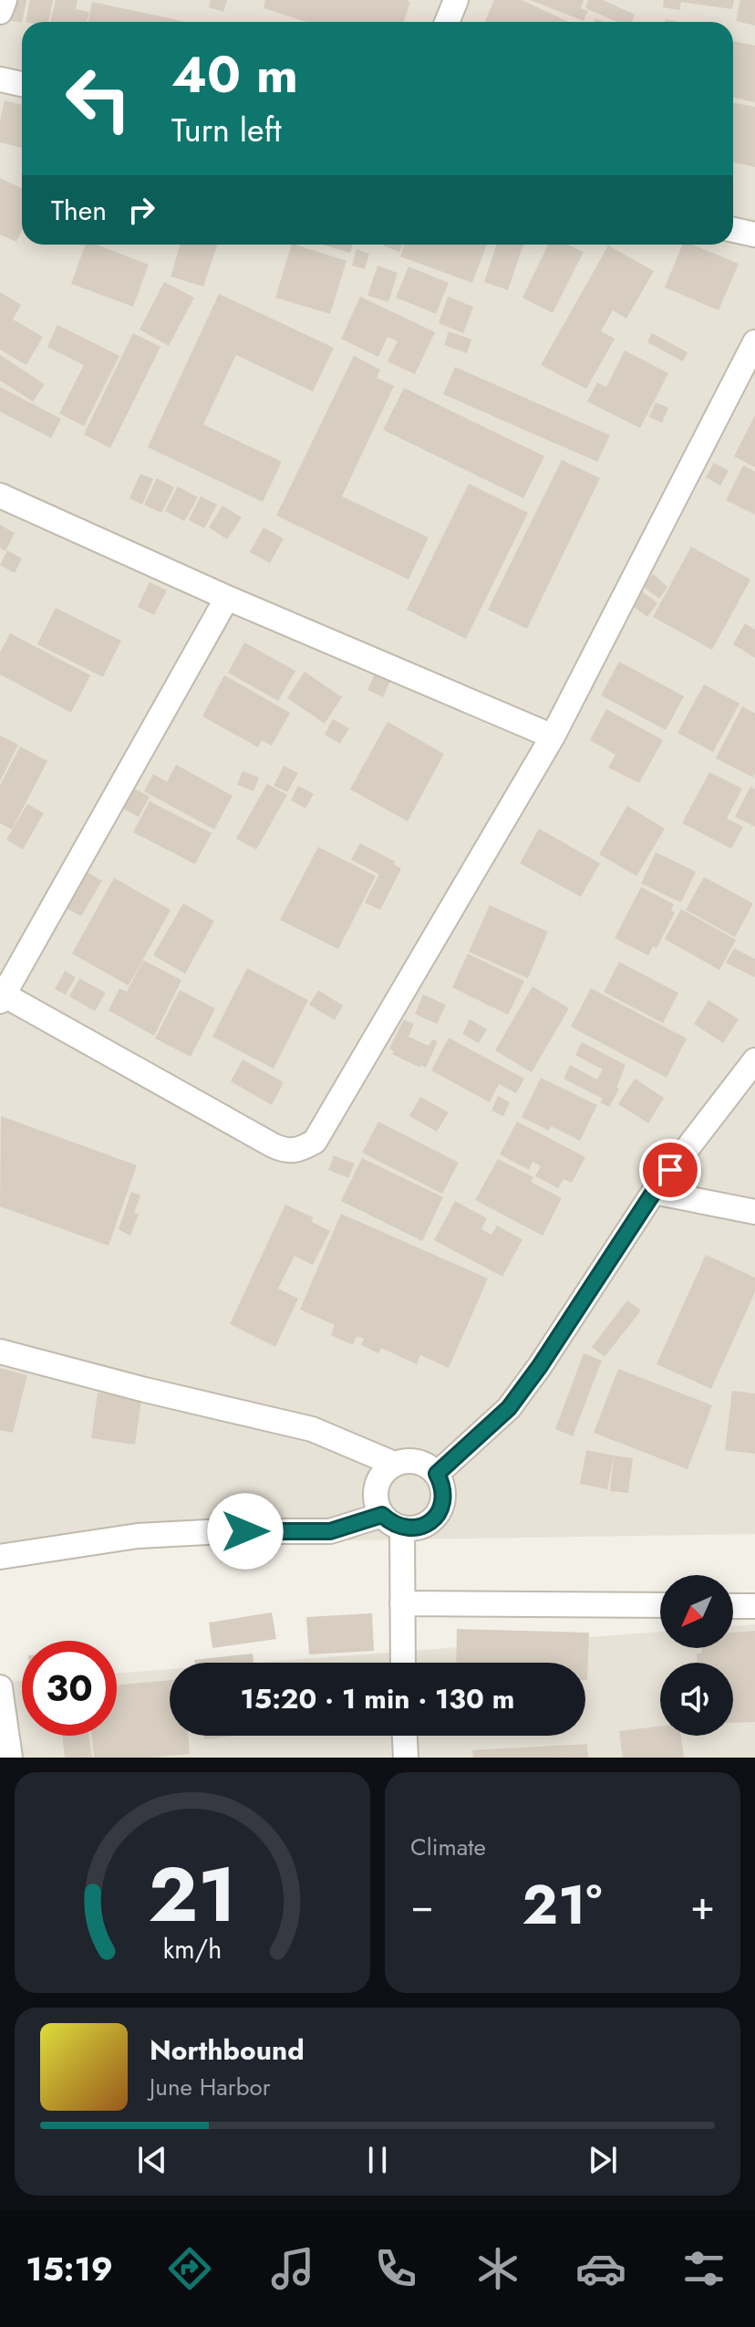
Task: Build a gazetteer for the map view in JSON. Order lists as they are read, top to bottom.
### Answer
{
  "north": "bottom left",
  "page": {
    "turn": ["40 m", "Turn left"],
    "then": "Then",
    "limit": "30",
    "trip": "15:20 · 1 min · 130 m",
    "tile": "Climate",
    "heat": ["−", "21°", "+"],
    "song": ["Northbound", "June Harbor"],
    "tabs": "15:19",
    "gauge": ["21", "km/h"]
  }
}
